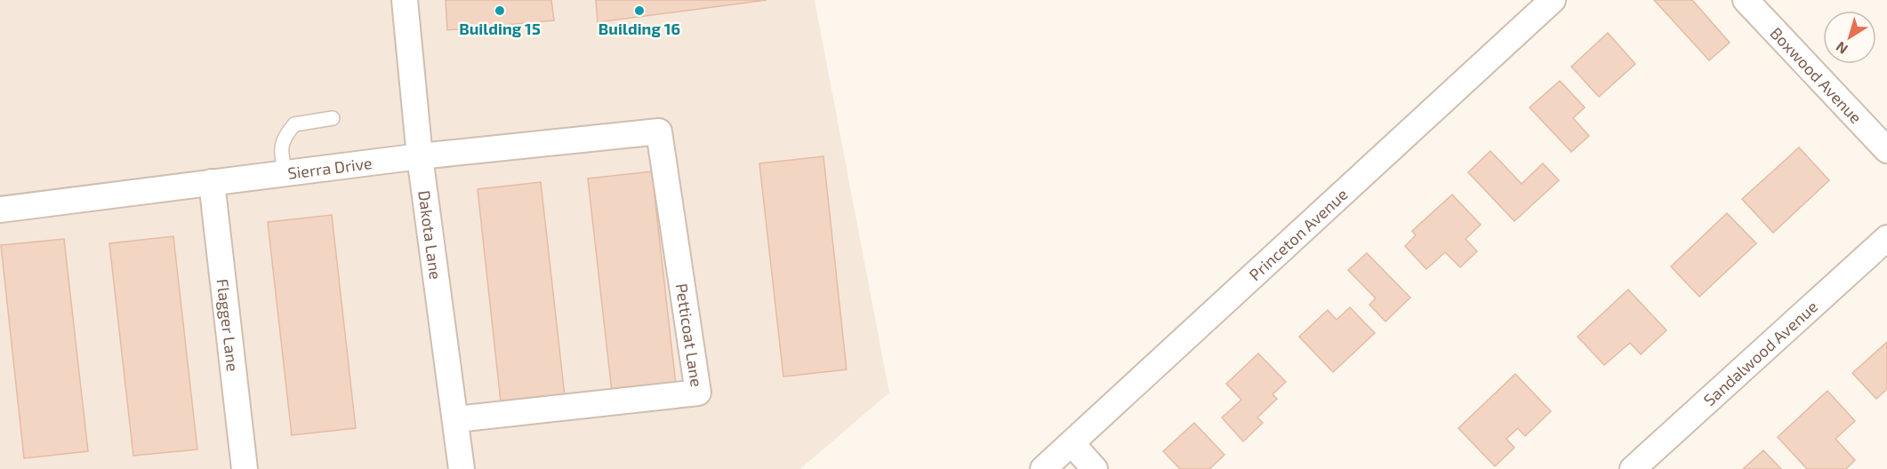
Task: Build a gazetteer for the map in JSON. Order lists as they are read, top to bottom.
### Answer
{
  "streets": {
    "street": [
      "Boxwood Avenue",
      "Sierra Drive",
      "Dakota Lane",
      "Princeton Avenue",
      "Flagger Lane",
      "Petticoat Lane",
      "Sandalwood Avenue"
    ]
  },
  "crossings": [
    ["Sierra Drive", "Dakota Lane"],
    ["Sierra Drive", "Flagger Lane"],
    ["Sierra Drive", "Petticoat Lane"],
    ["Dakota Lane", "Petticoat Lane"]
  ],
  "places": ["Building 15", "Building 16"],
  "north": "bottom left"
}
